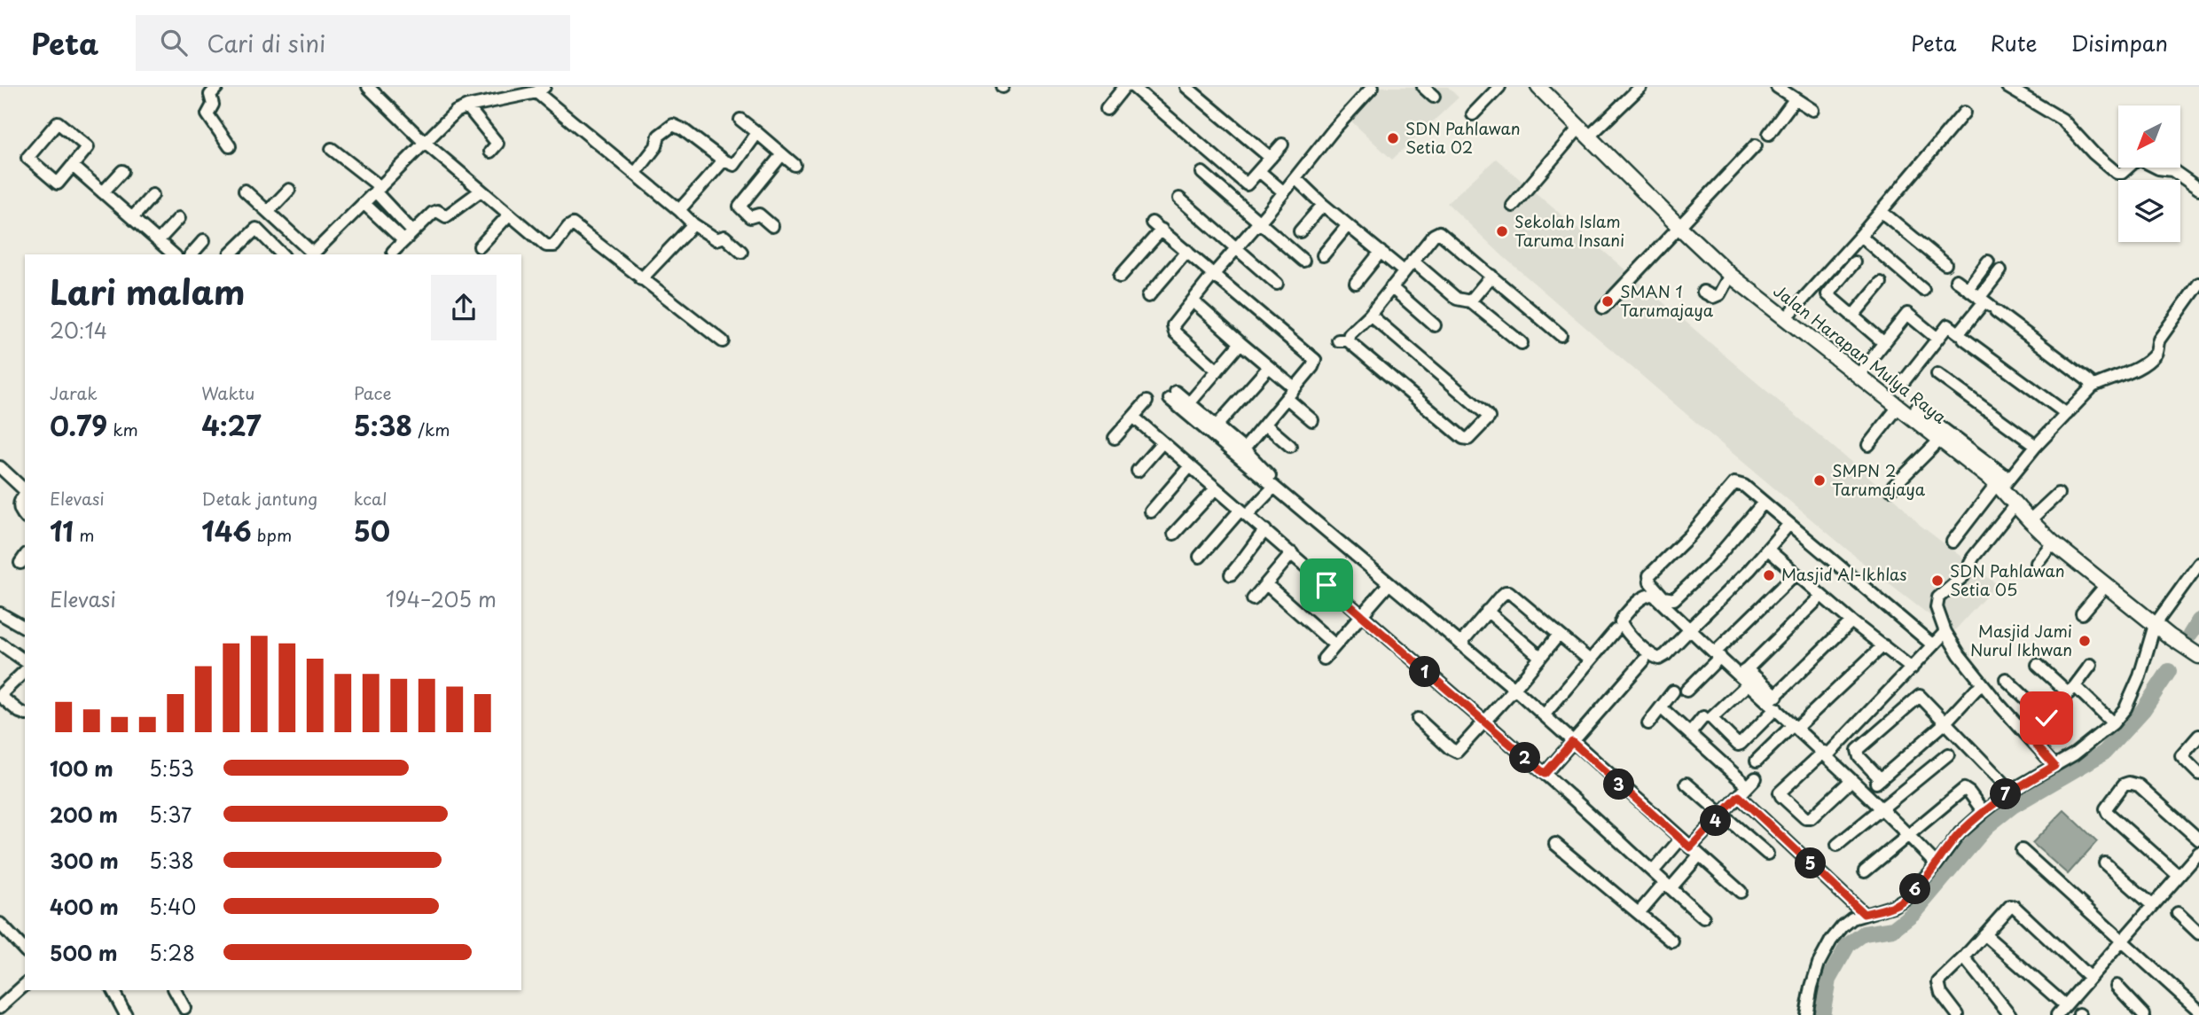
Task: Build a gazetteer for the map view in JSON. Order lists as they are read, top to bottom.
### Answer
{
  "streets": {
    "street": ["Jalan Harapan Mulya Raya"]
  },
  "places": [
    "SDN Pahlawan Setia 02",
    "Sekolah Islam Taruma Insani",
    "SMAN 1 Tarumajaya",
    "SMPN 2 Tarumajaya",
    "Masjid Al-Ikhlas",
    "SDN Pahlawan Setia 05",
    "Masjid Jami Nurul Ikhwan"
  ],
  "north": "bottom left",
  "page": {
    "header": "Peta",
    "search": "Cari di sini",
    "nav": ["Peta", "Rute", "Disimpan"],
    "heading": ["Lari malam", "20:14"],
    "stats": [
      ["Jarak", "0.79 km"],
      ["Waktu", "4:27"],
      ["Pace", "5:38 /km"],
      ["Elevasi", "11 m"],
      ["Detak jantung", "146 bpm"],
      ["kcal", "50"]
    ],
    "chart": ["Elevasi", "194–205 m"],
    "pins": [
      "1",
      "2",
      "3",
      "7",
      "4",
      "5",
      "6"
    ],
    "list": [
      {
        "name": "100 m",
        "note": "5:53"
      },
      {
        "name": "200 m",
        "note": "5:37"
      },
      {
        "name": "300 m",
        "note": "5:38"
      },
      {
        "name": "400 m",
        "note": "5:40"
      },
      {
        "name": "500 m",
        "note": "5:28"
      }
    ]
  }
}
